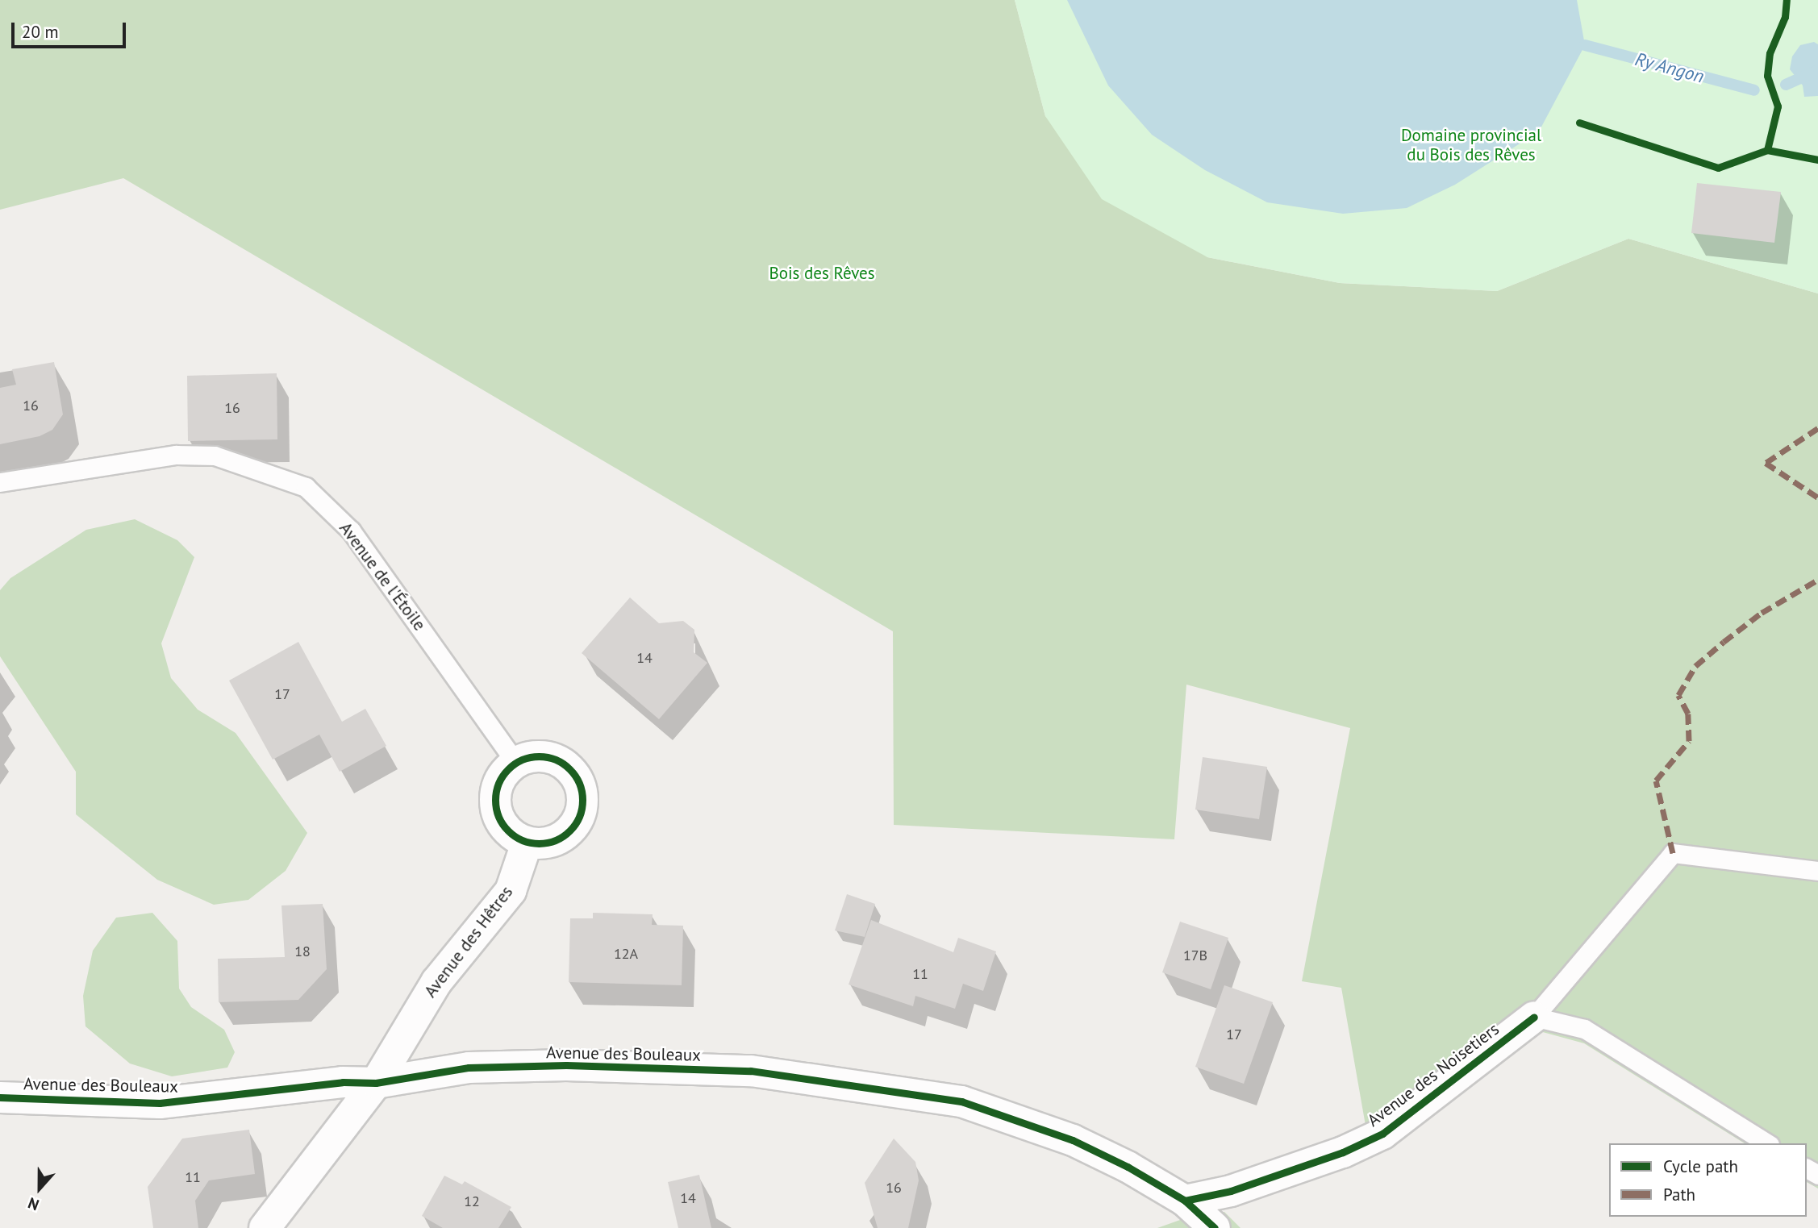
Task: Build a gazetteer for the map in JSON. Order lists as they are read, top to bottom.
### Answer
{
  "streets": {
    "street": ["Avenue des Hêtres", "Avenue des Bouleaux", "Avenue des Noisetiers"],
    "lane": ["Avenue de l'Étoile"]
  },
  "crossings": [
    ["Avenue de l'Étoile", "Avenue des Hêtres"],
    ["Avenue des Hêtres", "Avenue des Bouleaux"],
    ["Avenue des Bouleaux", "Avenue des Noisetiers"]
  ],
  "water": ["Ry Angon"],
  "parks": ["Domaine provincial du Bois des Rêves", "Bois des Rêves"],
  "house_numbers": [
    "16",
    "16",
    "14",
    "17",
    "18",
    "12A",
    "17B",
    "11",
    "17",
    "11",
    "16",
    "14",
    "12"
  ],
  "legend": ["Cycle path", "Path"],
  "scale_bar": "20 m",
  "north": "bottom"
}
